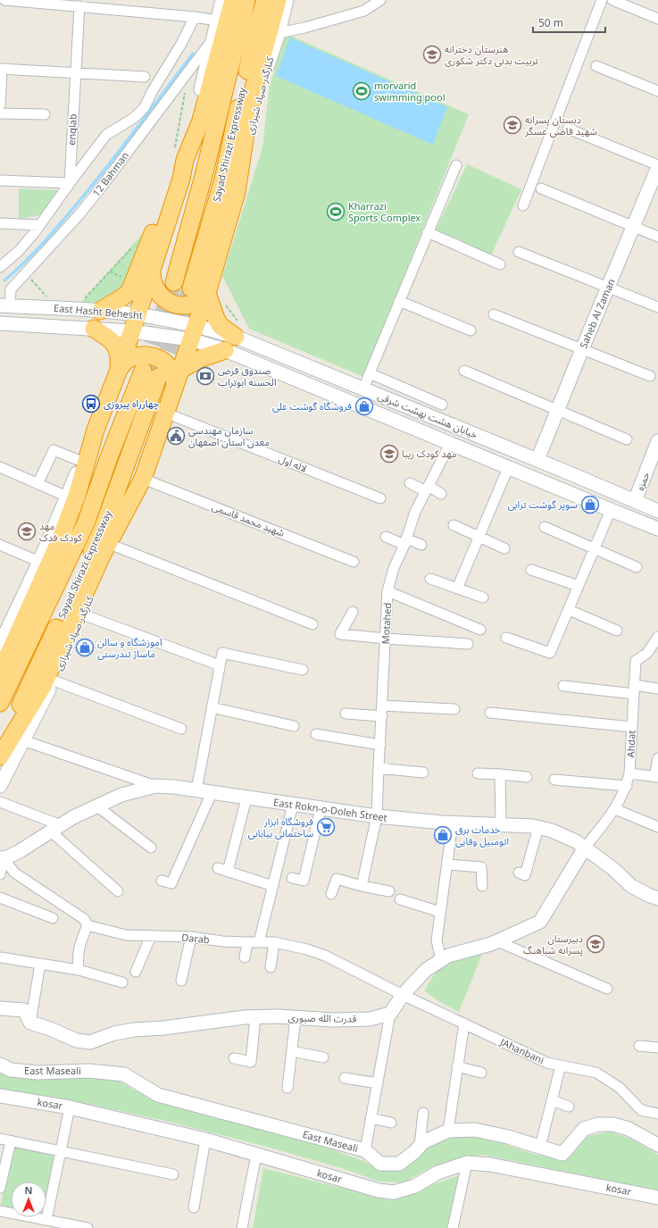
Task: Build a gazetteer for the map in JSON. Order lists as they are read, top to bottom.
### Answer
{
  "streets": {
    "highway": ["Sayad Shirazi Expressway"],
    "main road": [
      "کنارگذر صیاد شیرازی",
      "East Hasht Behesht",
      "Saheb Al Zaman",
      "خیابان هشت بهشت شرقی",
      "حمزه",
      "East Rokn-o-Doleh Street",
      "قدرت الله صبوری",
      "East Maseali",
      "kosar"
    ],
    "street": [
      "enqlab",
      "12 Bahman",
      "لاله اول",
      "شهید محمد قاسمی",
      "Motahed",
      "Ahdat",
      "Darab",
      "JAhanbani"
    ]
  },
  "crossings": [
    ["کنارگذر صیاد شیرازی", "شهید محمد قاسمی"],
    ["12 Bahman", "East Hasht Behesht"],
    ["East Hasht Behesht", "خیابان هشت بهشت شرقی"],
    ["Saheb Al Zaman", "خیابان هشت بهشت شرقی"],
    ["خیابان هشت بهشت شرقی", "حمزه"],
    ["خیابان هشت بهشت شرقی", "Motahed"],
    ["Motahed", "East Rokn-o-Doleh Street"],
    ["Ahdat", "East Rokn-o-Doleh Street"],
    ["Darab", "JAhanbani"]
  ],
  "places": {
    "school or university": [
      "هنرستان دخترانه تربیت بدنی دکتر شکوری",
      "دبستان پسرانه شهید قاضی عسگر",
      "مهد کودک زیبا",
      "مهد کودک فدک",
      "دبیرستان پسرانه شباهنگ"
    ],
    "sports": ["morvarid swimming pool", "Kharrazi Sports Complex"],
    "bank": ["صندوق قرض الحسنه ابوتراب"],
    "bus stop": ["چهارراه پیروزی"],
    "shop": [
      "فروشگاه گوشت علی",
      "سوپر گوشت ترابی",
      "آموزشگاه و سالن ماساژ تندرستی",
      "خدمات برق اتومبیل وفایی"
    ],
    "public building": ["سازمان مهندسی معدن استان اصفهان"],
    "supermarket": ["فروشگاه ابزار ساختمانی بیابانی"]
  },
  "scale_bar": "50 m",
  "north": "top"
}
